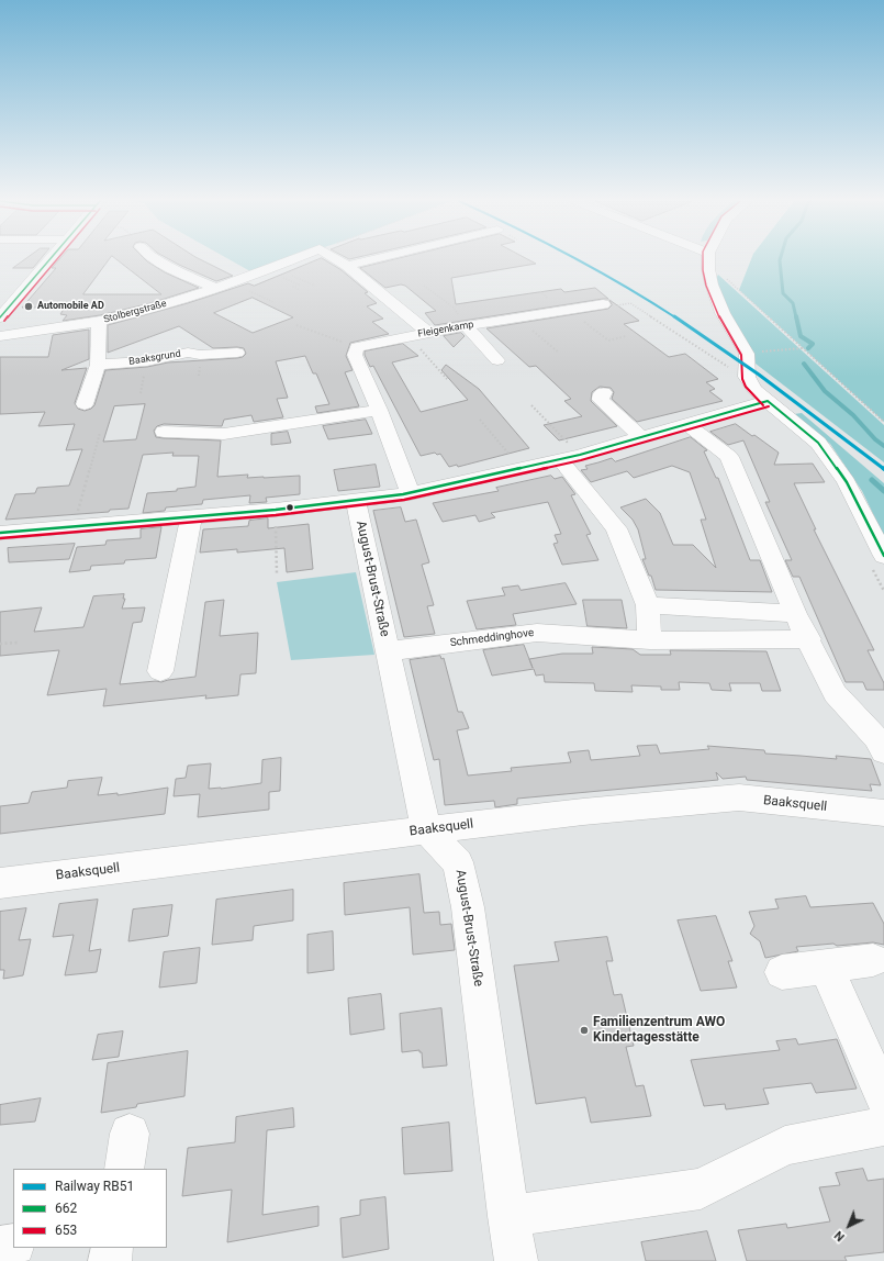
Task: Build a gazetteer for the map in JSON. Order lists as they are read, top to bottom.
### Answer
{
  "streets": {
    "street": [
      "Stolbergstraße",
      "Fleigenkamp",
      "Baaksgrund",
      "August-Brust-Straße",
      "Schmeddinghove",
      "Baaksquell"
    ]
  },
  "crossings": [
    ["August-Brust-Straße", "Schmeddinghove"],
    ["August-Brust-Straße", "Baaksquell"]
  ],
  "places": ["Automobile AD", "Familienzentrum AWO Kindertagesstätte"],
  "lines": ["rail line RB51", "transit line 662", "transit line 653"],
  "legend": ["Railway RB51", "662", "653"],
  "north": "bottom left"
}
